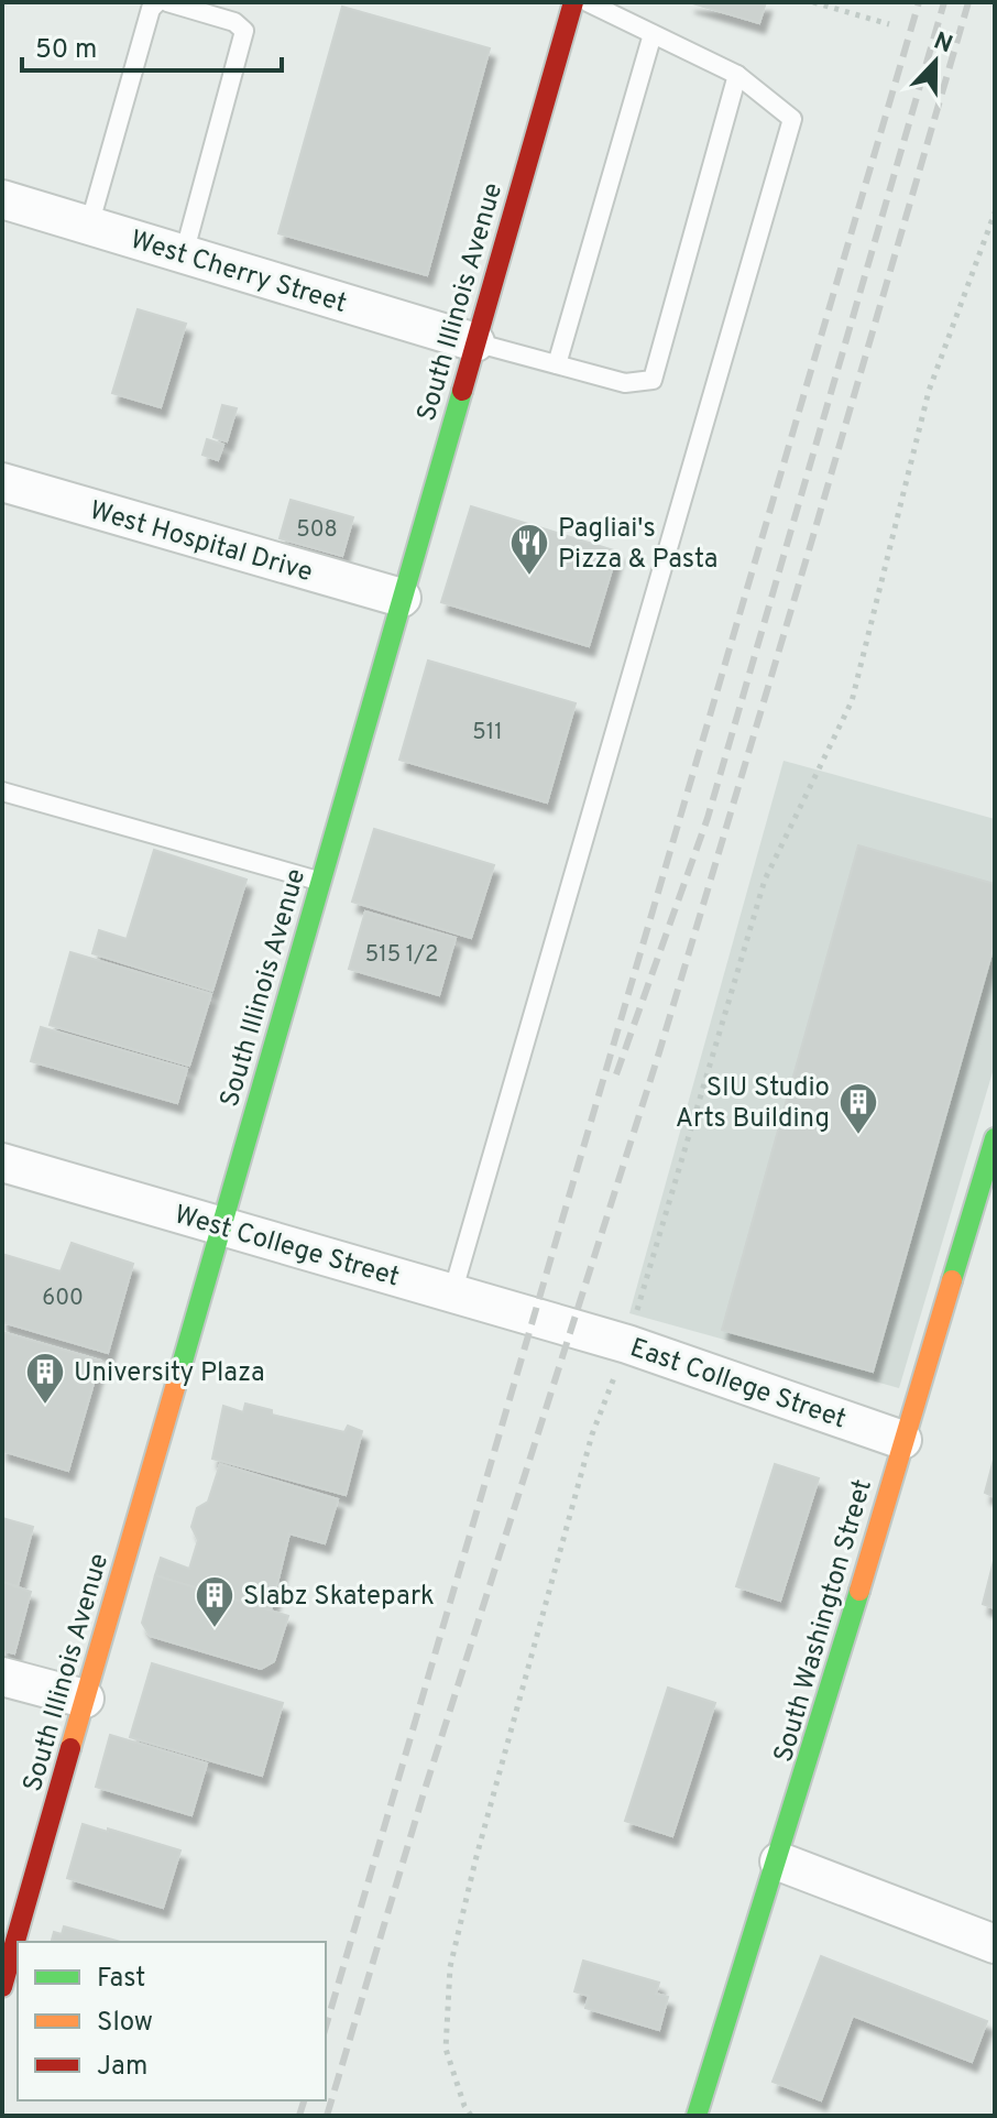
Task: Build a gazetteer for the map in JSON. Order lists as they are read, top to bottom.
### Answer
{
  "streets": {
    "main road": ["South Illinois Avenue", "South Washington Street"],
    "street": [
      "West Cherry Street",
      "West Hospital Drive",
      "West College Street",
      "East College Street"
    ]
  },
  "crossings": [
    ["West Cherry Street", "South Illinois Avenue"],
    ["South Illinois Avenue", "West Hospital Drive"],
    ["South Illinois Avenue", "West College Street"],
    ["West College Street", "East College Street"],
    ["East College Street", "South Washington Street"]
  ],
  "places": {
    "restaurant": ["Pagliai's Pizza & Pasta"],
    "building": ["SIU Studio Arts Building", "University Plaza", "Slabz Skatepark"]
  },
  "house_numbers": [
    "508",
    "511",
    "515 1/2",
    "600"
  ],
  "legend": ["Fast", "Slow", "Jam"],
  "scale_bar": "50 m",
  "north": "top"
}
